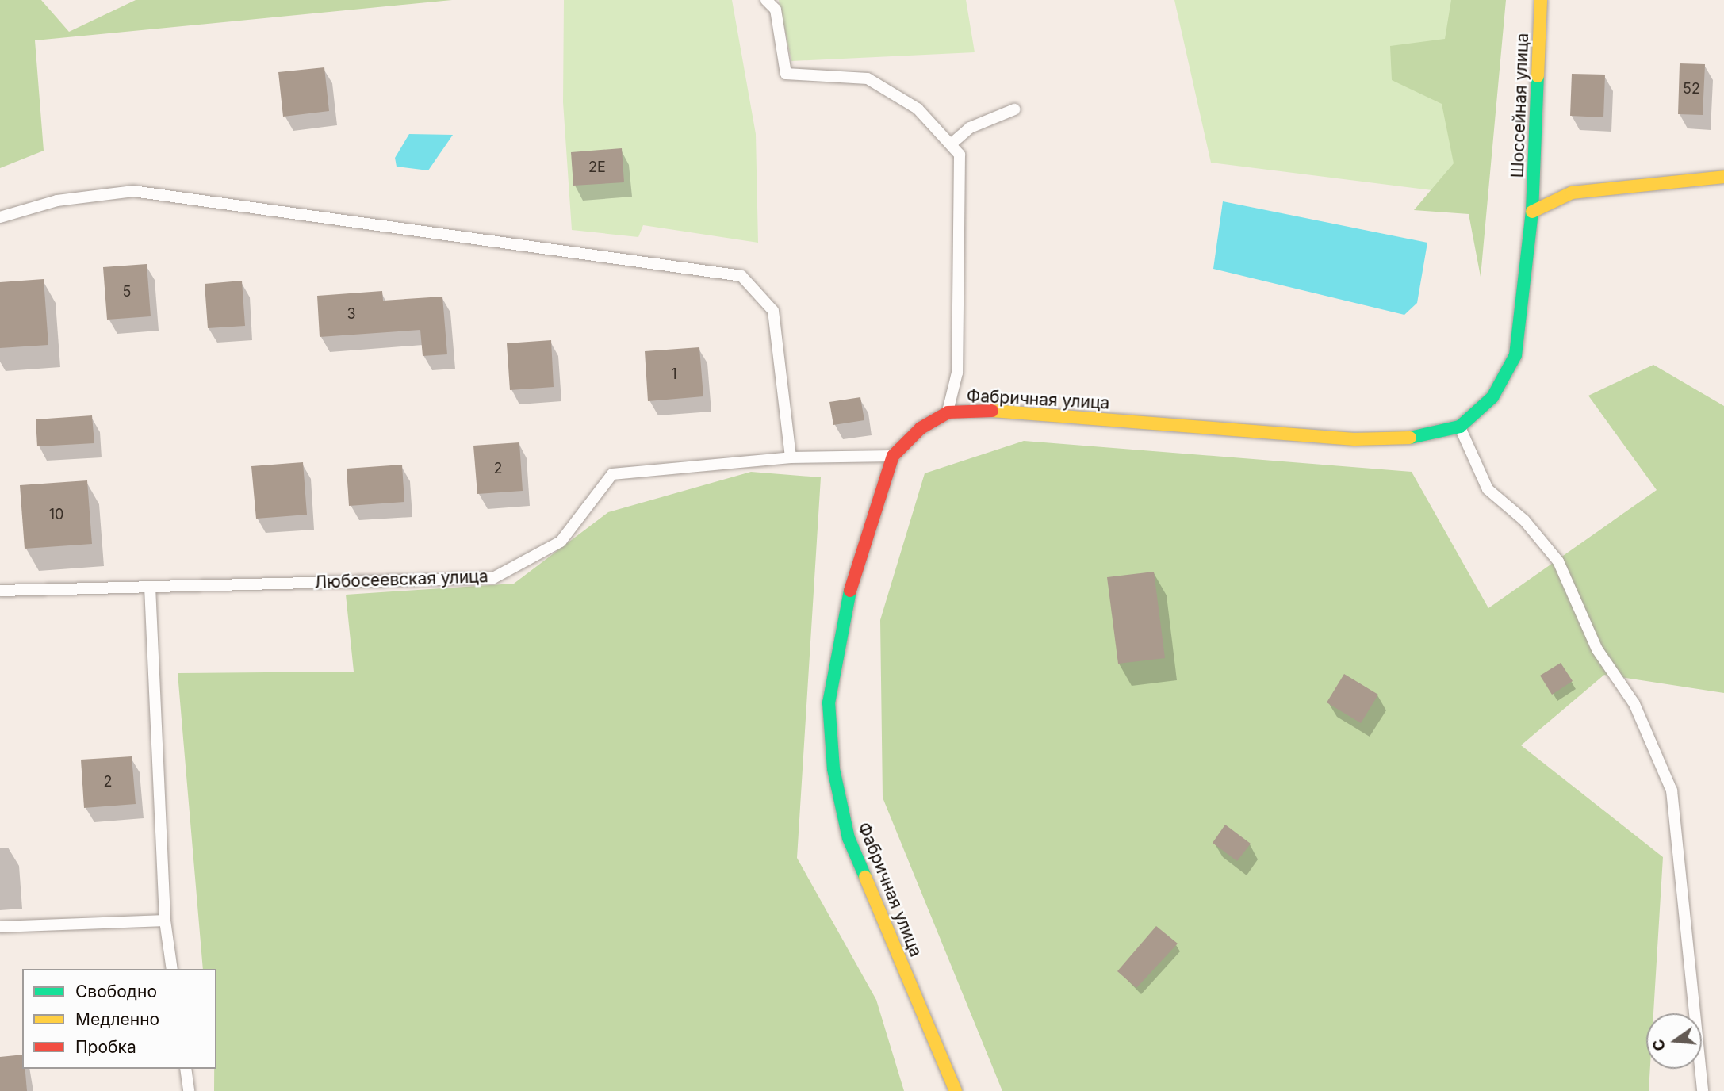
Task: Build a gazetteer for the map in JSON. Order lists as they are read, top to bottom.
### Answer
{
  "streets": {
    "street": ["Шоссейная улица", "Фабричная улица"],
    "lane": ["Любосеевская улица"]
  },
  "crossings": [
    ["Шоссейная улица", "Фабричная улица"],
    ["Фабричная улица", "Любосеевская улица"]
  ],
  "house_numbers": [
    "52",
    "2Е",
    "5",
    "3",
    "1",
    "2",
    "10",
    "2"
  ],
  "legend": ["Свободно", "Медленно", "Пробка"],
  "north": "left"
}
